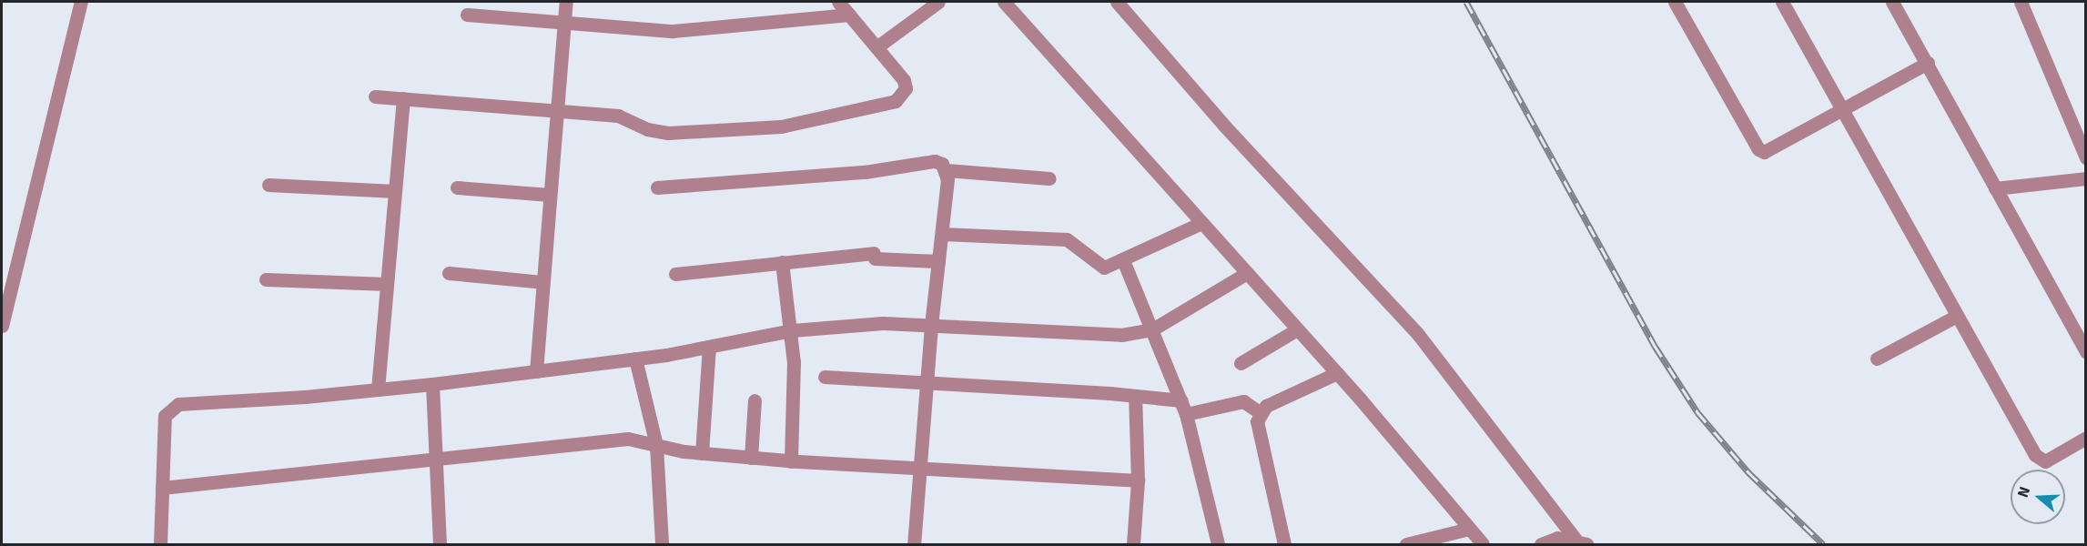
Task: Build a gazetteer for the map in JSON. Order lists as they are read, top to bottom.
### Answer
{
  "north": "left"
}
